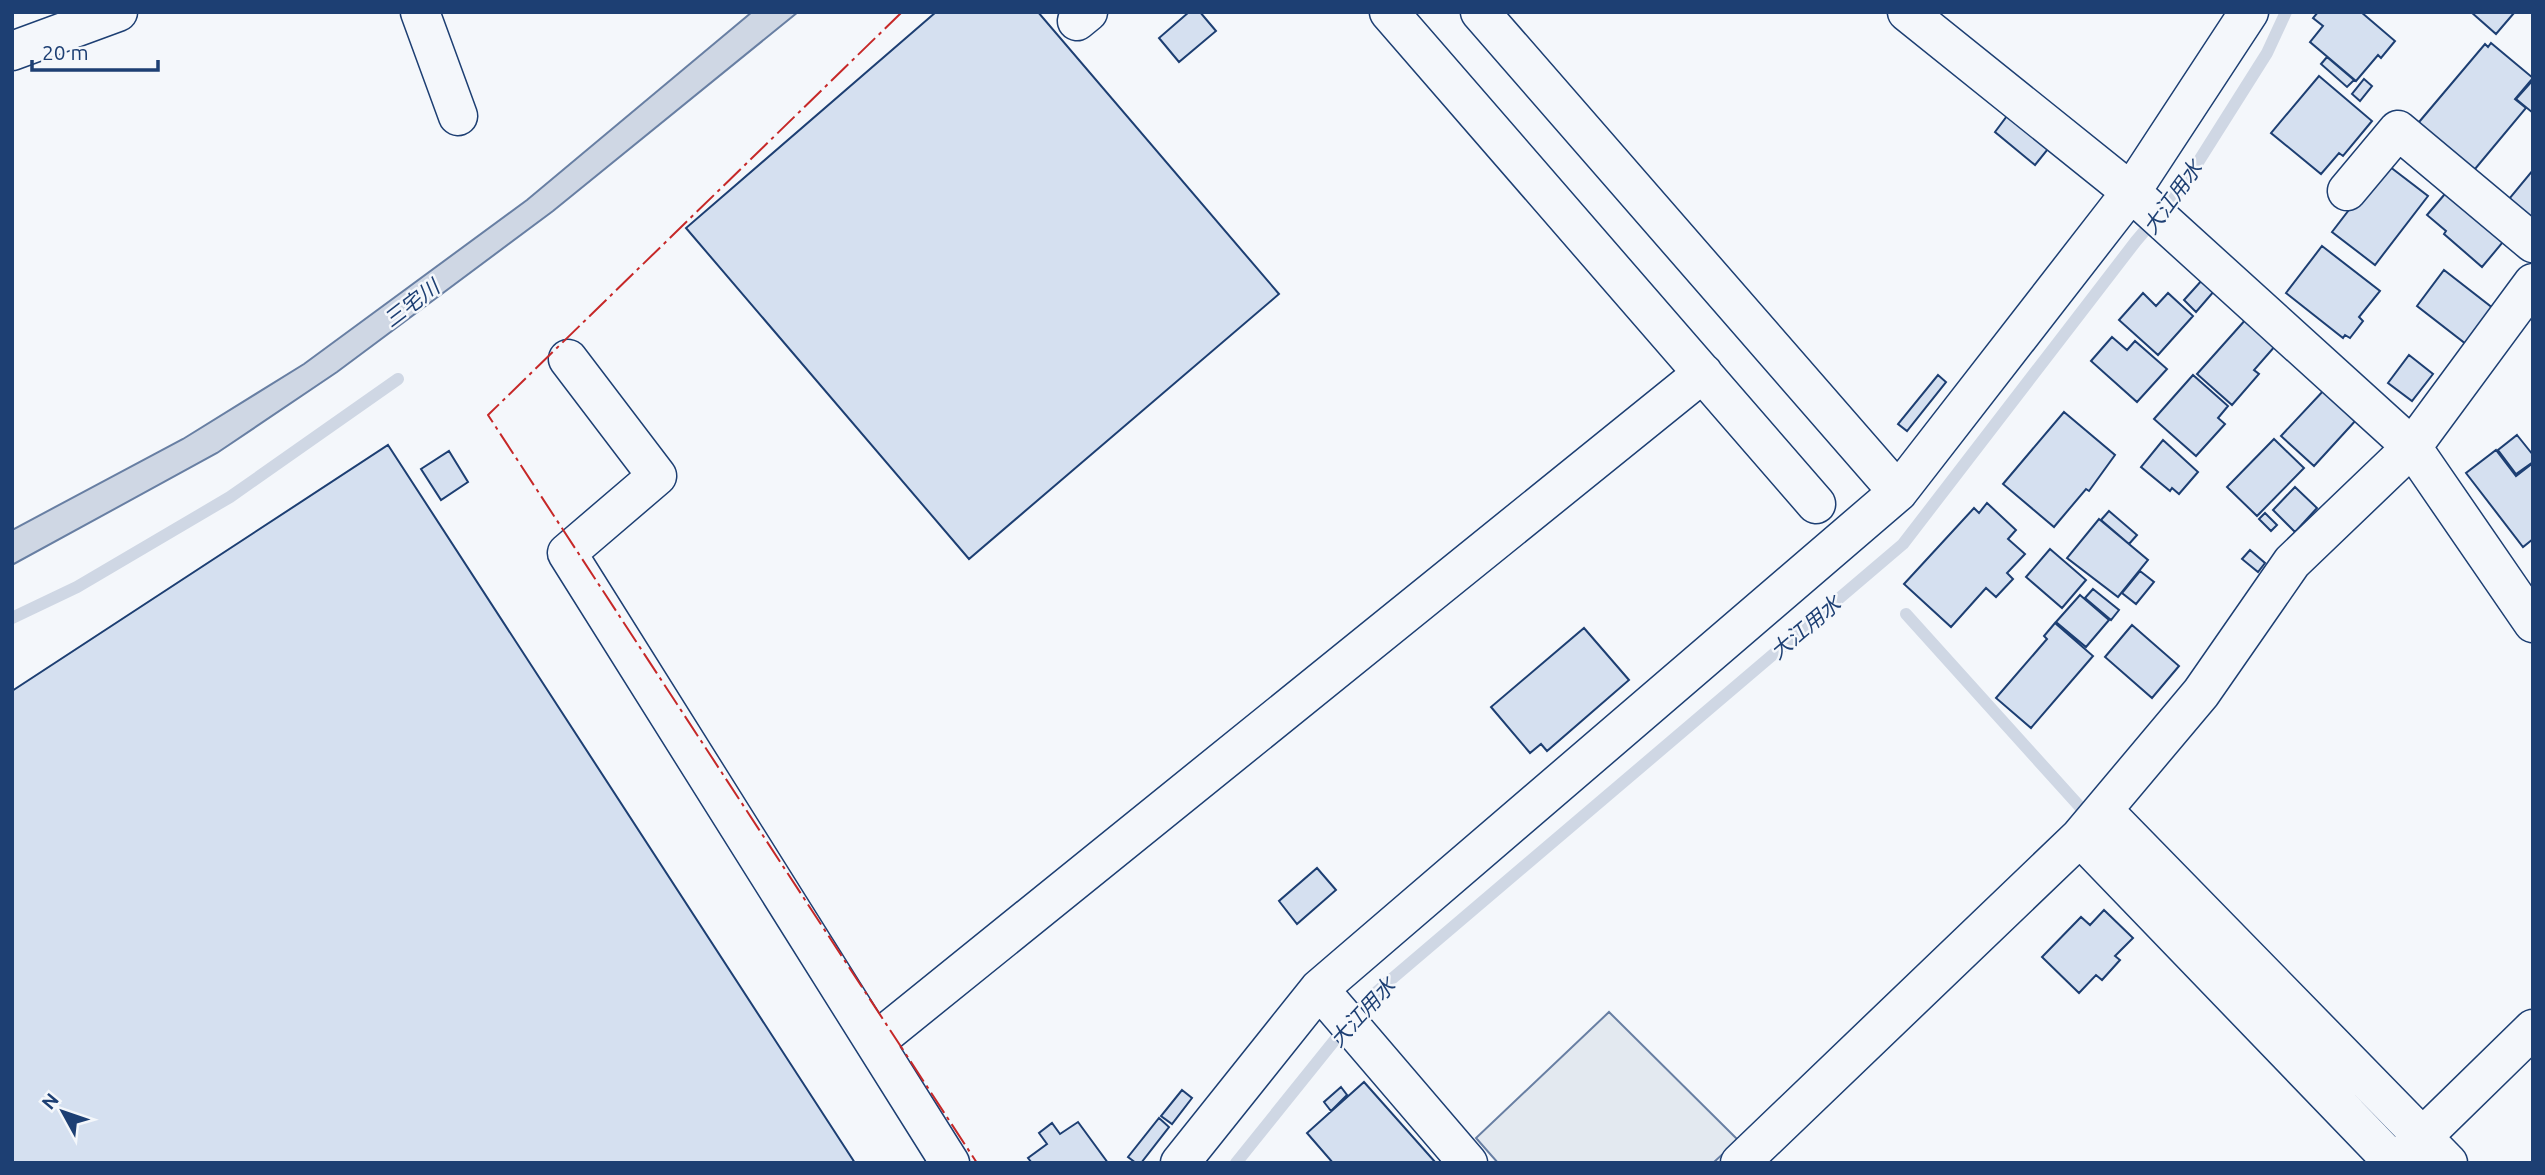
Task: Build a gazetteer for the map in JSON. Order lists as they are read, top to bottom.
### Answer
{
  "water": ["大江用水", "三宅川"],
  "scale_bar": "20 m",
  "north": "top left"
}
